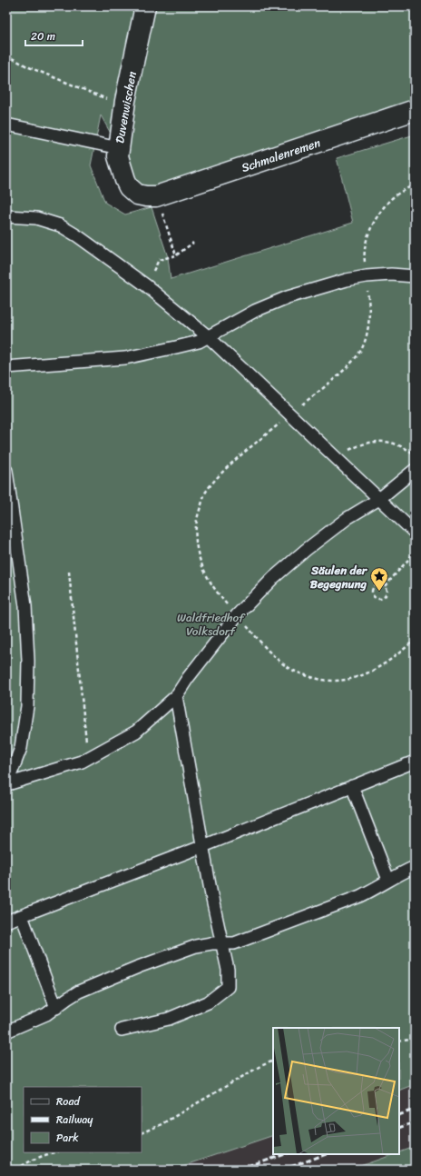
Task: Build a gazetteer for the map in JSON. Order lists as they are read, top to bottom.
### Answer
{
  "streets": {
    "street": ["Duvenwischen", "Schmalenremen"]
  },
  "crossings": [
    ["Duvenwischen", "Schmalenremen"]
  ],
  "parks": ["Waldfriedhof Volksdorf"],
  "places": {
    "place": ["Säulen der Begegnung"]
  },
  "legend": ["Road", "Railway", "Park"],
  "scale_bar": "20 m"
}
